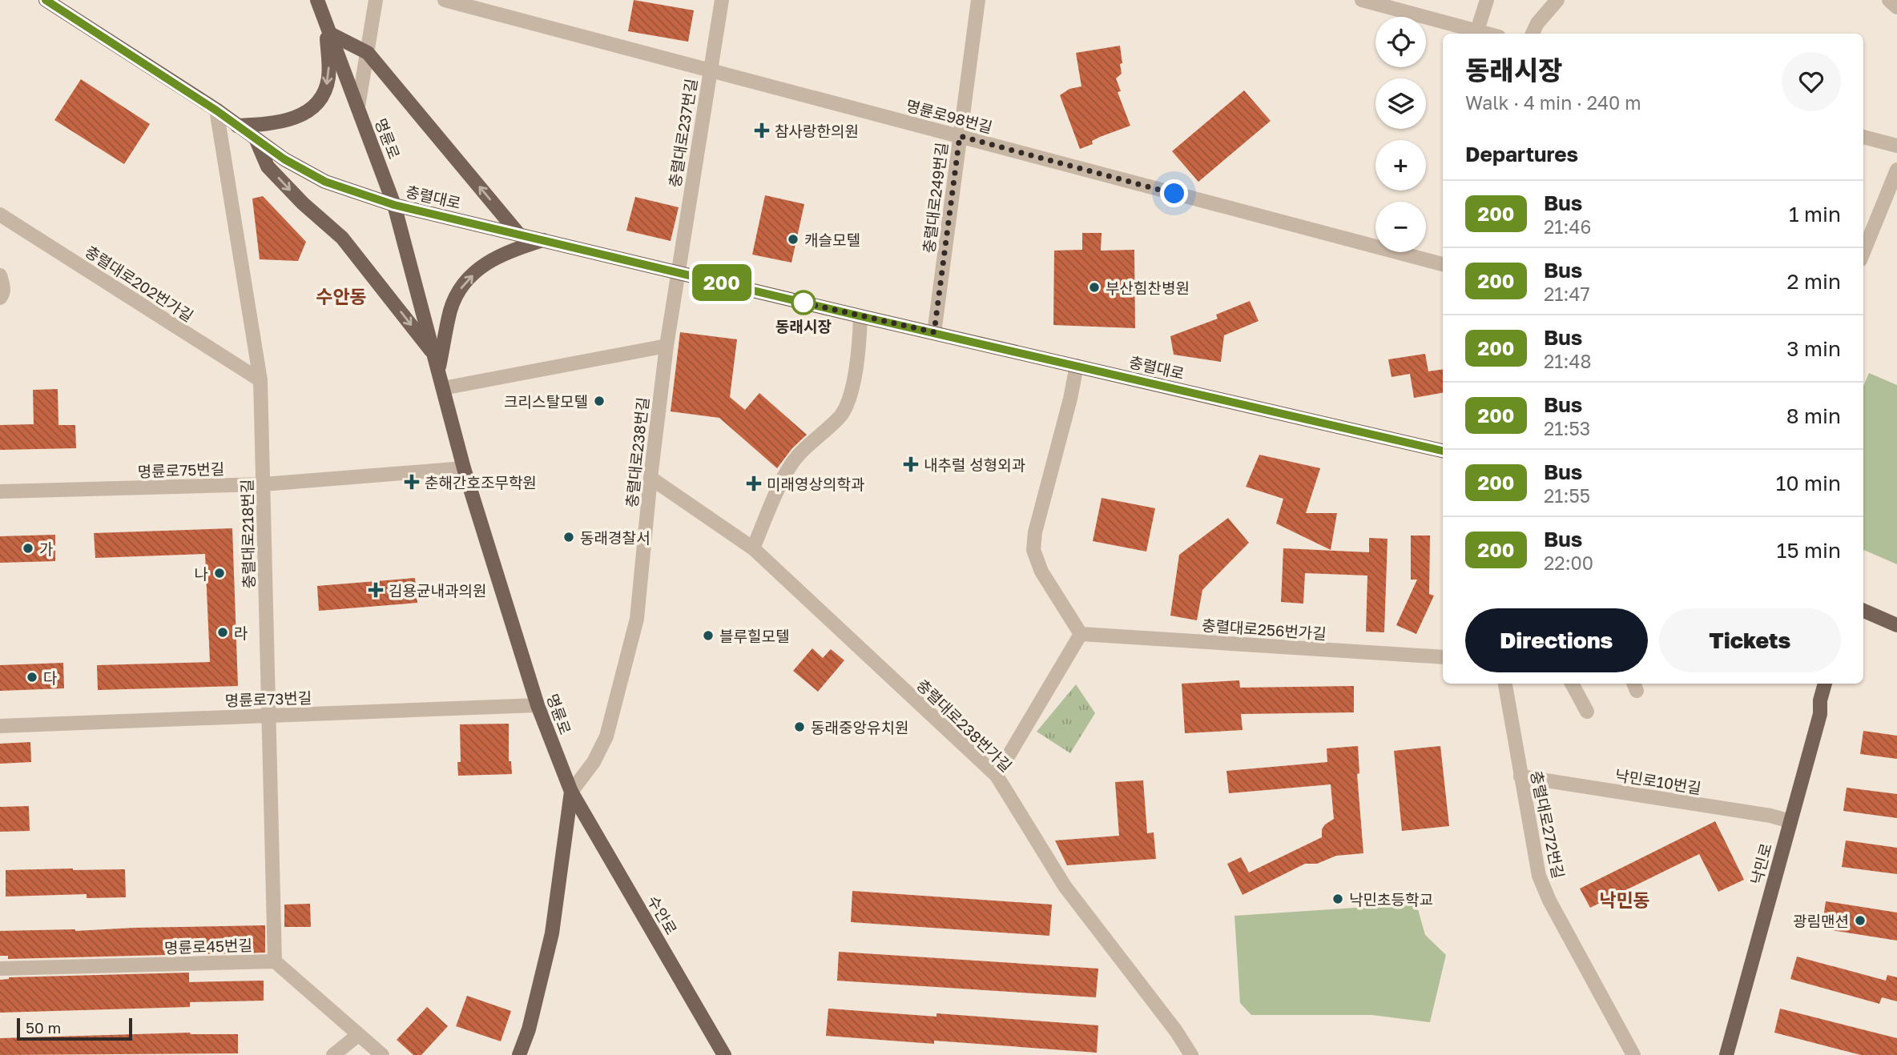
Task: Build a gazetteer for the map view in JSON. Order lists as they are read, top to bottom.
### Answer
{
  "streets": {
    "main road": [
      "명륜로",
      "충렬대로",
      "낙민로",
      "수안로"
    ],
    "street": [
      "명륜로98번길",
      "충렬대로237번길",
      "충렬대로249번길",
      "충렬대로202번가길",
      "충렬대로238번길",
      "명륜로75번길",
      "충렬대로218번길",
      "충렬대로256번가길",
      "명륜로73번길",
      "충렬대로238번가길",
      "낙민로10번길",
      "충렬대로272번길",
      "명륜로45번길"
    ]
  },
  "crossings": [
    ["명륜로98번길", "충렬대로237번길"],
    ["명륜로98번길", "충렬대로249번길"],
    ["충렬대로237번길", "충렬대로"],
    ["충렬대로237번길", "충렬대로238번길"],
    ["명륜로", "충렬대로"],
    ["명륜로", "충렬대로238번길"],
    ["명륜로", "명륜로75번길"],
    ["명륜로", "명륜로73번길"],
    ["명륜로", "수안로"],
    ["충렬대로", "충렬대로249번길"],
    ["충렬대로", "충렬대로238번길"],
    ["충렬대로", "충렬대로218번길"],
    ["충렬대로202번가길", "충렬대로218번길"],
    ["충렬대로238번길", "충렬대로238번가길"],
    ["충렬대로238번길", "수안로"],
    ["명륜로75번길", "충렬대로218번길"],
    ["충렬대로218번길", "명륜로73번길"],
    ["충렬대로218번길", "명륜로45번길"],
    ["낙민로10번길", "충렬대로272번길"],
    ["낙민로10번길", "낙민로"]
  ],
  "districts": ["수안동", "낙민동"],
  "places": {
    "health": [
      "참사랑한의원",
      "내추럴 성형외과",
      "춘해간호조무학원",
      "미래영상의학과",
      "김용균내과의원"
    ],
    "other": [
      "캐슬모텔",
      "부산힘찬병원",
      "동래시장",
      "크리스탈모텔",
      "동래경찰서",
      "가",
      "나",
      "라",
      "블루힐모텔",
      "다",
      "동래중앙유치원",
      "낙민초등학교",
      "광림맨션"
    ]
  },
  "lines": ["bus line 200"],
  "scale_bar": "50 m",
  "page": {
    "on_map": "200",
    "map_buttons": ["+", "−"],
    "heading": [
      ["동래시장", "Walk · 4 min · 240 m"],
      "Departures"
    ],
    "list": [
      {
        "mark": "200",
        "name": "Bus",
        "note": "21:46",
        "value": "1 min"
      },
      {
        "mark": "200",
        "name": "Bus",
        "note": "21:47",
        "value": "2 min"
      },
      {
        "mark": "200",
        "name": "Bus",
        "note": "21:48",
        "value": "3 min"
      },
      {
        "mark": "200",
        "name": "Bus",
        "note": "21:53",
        "value": "8 min"
      },
      {
        "mark": "200",
        "name": "Bus",
        "note": "21:55",
        "value": "10 min"
      },
      {
        "mark": "200",
        "name": "Bus",
        "note": "22:00",
        "value": "15 min"
      }
    ],
    "buttons": ["Directions", "Tickets"],
    "scale": "50 m"
  }
}
